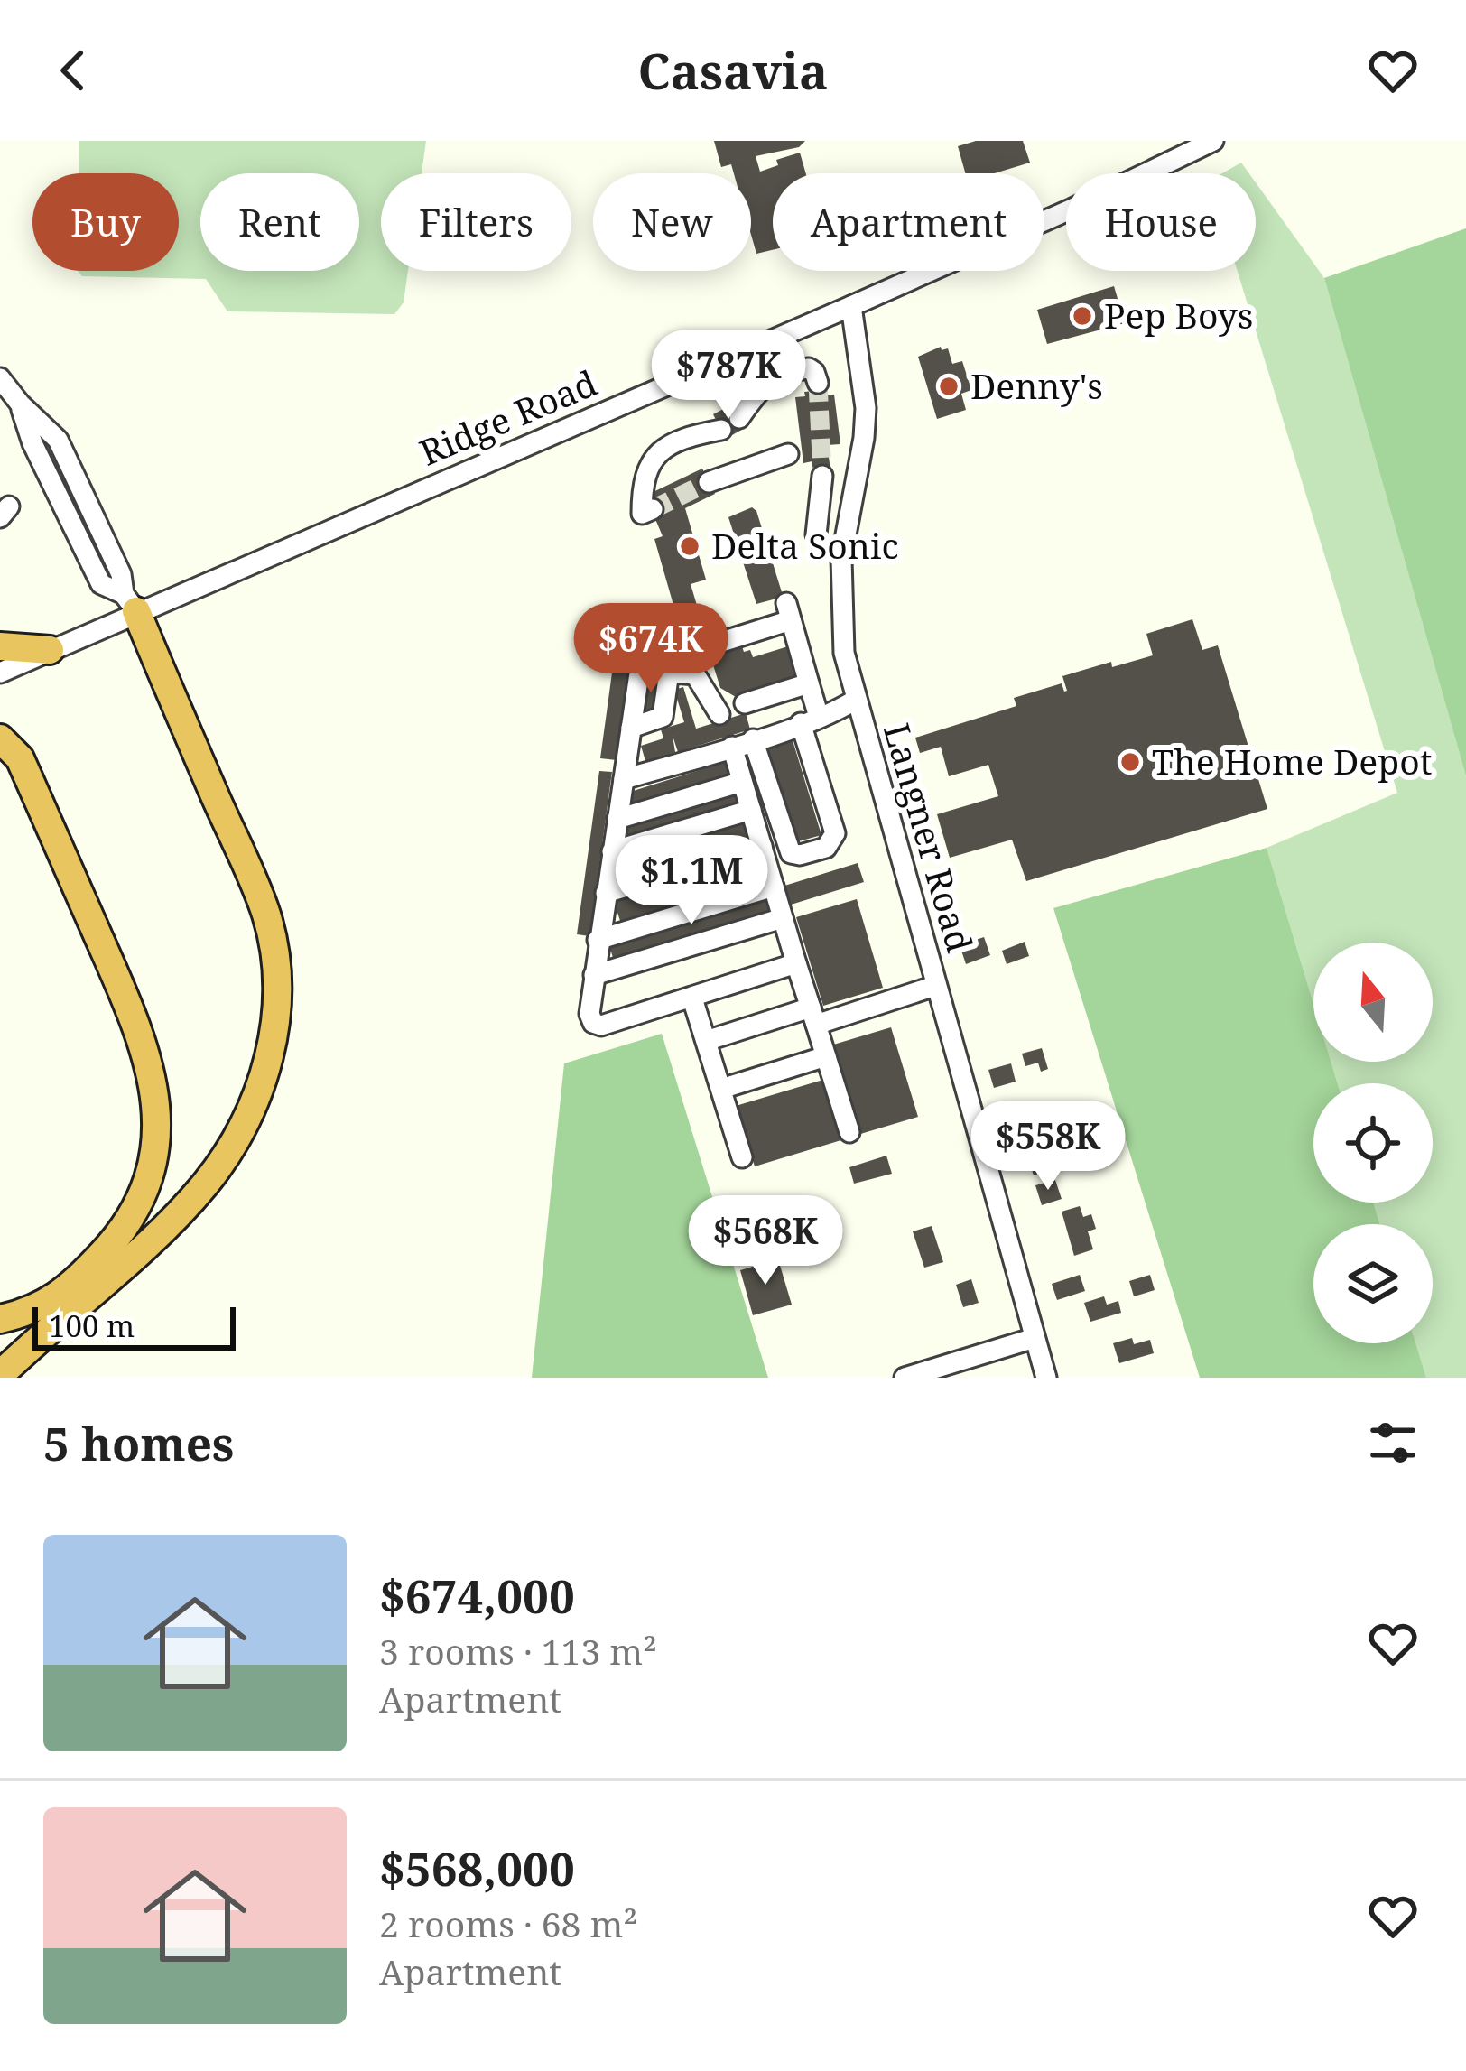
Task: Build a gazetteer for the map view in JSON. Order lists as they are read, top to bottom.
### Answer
{
  "streets": {
    "street": ["Ridge Road", "Langner Road"]
  },
  "crossings": [
    ["Ridge Road", "Langner Road"]
  ],
  "places": [
    "Pep Boys",
    "Denny's",
    "Delta Sonic",
    "The Home Depot"
  ],
  "scale_bar": "100 m",
  "north": "top",
  "page": {
    "header": "Casavia",
    "chip": [
      "Buy",
      "Rent",
      "Filters",
      "New",
      "Apartment",
      "House"
    ],
    "price": [
      "$787K",
      "$674K",
      "$1.1M",
      "$558K",
      "$568K"
    ],
    "scale": "100 m",
    "heading": "5 homes",
    "list": [
      {
        "name": "$674,000",
        "note": "3 rooms · 113 m² · Apartment"
      },
      {
        "name": "$568,000",
        "note": "2 rooms · 68 m² · Apartment"
      }
    ]
  }
}
